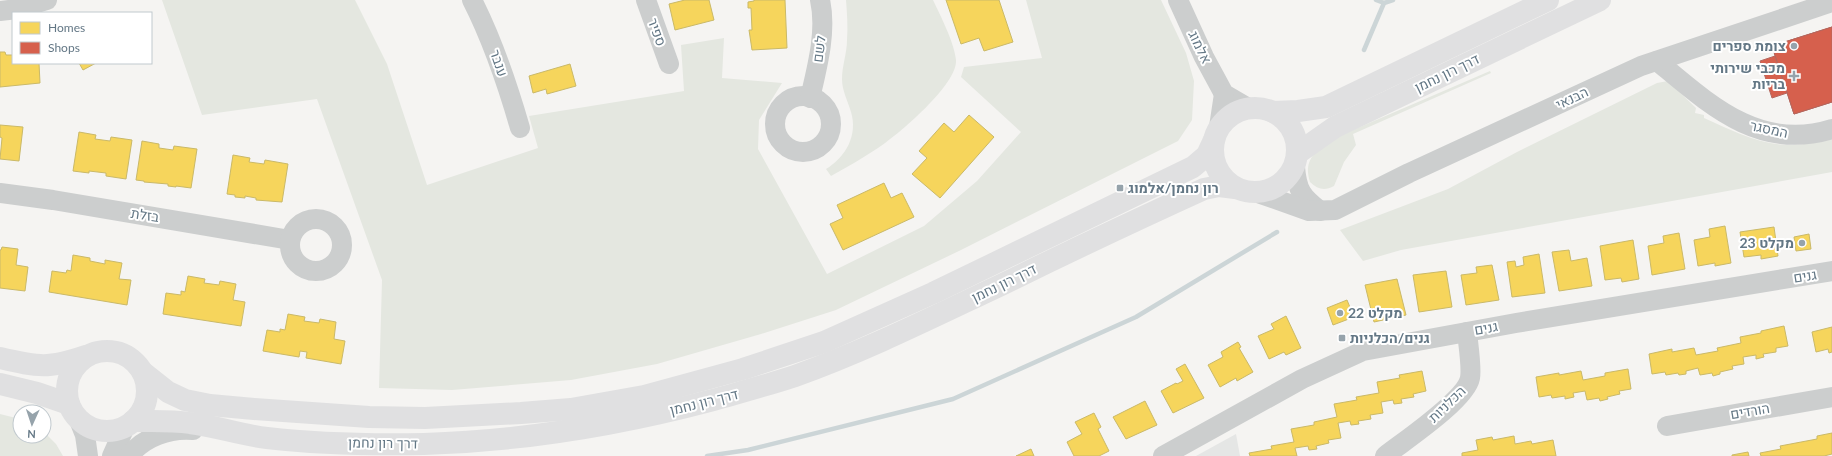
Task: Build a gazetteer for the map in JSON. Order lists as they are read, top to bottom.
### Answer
{
  "streets": {
    "main road": ["דרך רון נחמן"],
    "street": [
      "ספיר",
      "אלמוג",
      "לשם",
      "ענבר",
      "הבנאי",
      "המסגר",
      "בזלת",
      "גנים",
      "הכלניות",
      "הורדים"
    ]
  },
  "crossings": [
    ["דרך רון נחמן", "הבנאי"],
    ["הבנאי", "המסגר"],
    ["גנים", "הכלניות"]
  ],
  "places": {
    "other": ["צומת ספרים", "מקלט 23", "מקלט 22"],
    "health": ["מכבי שירותי בריות"],
    "transit": ["רון נחמן/אלמוג", "גנים/הכלניות"]
  },
  "legend": ["Homes", "Shops"],
  "north": "bottom"
}
